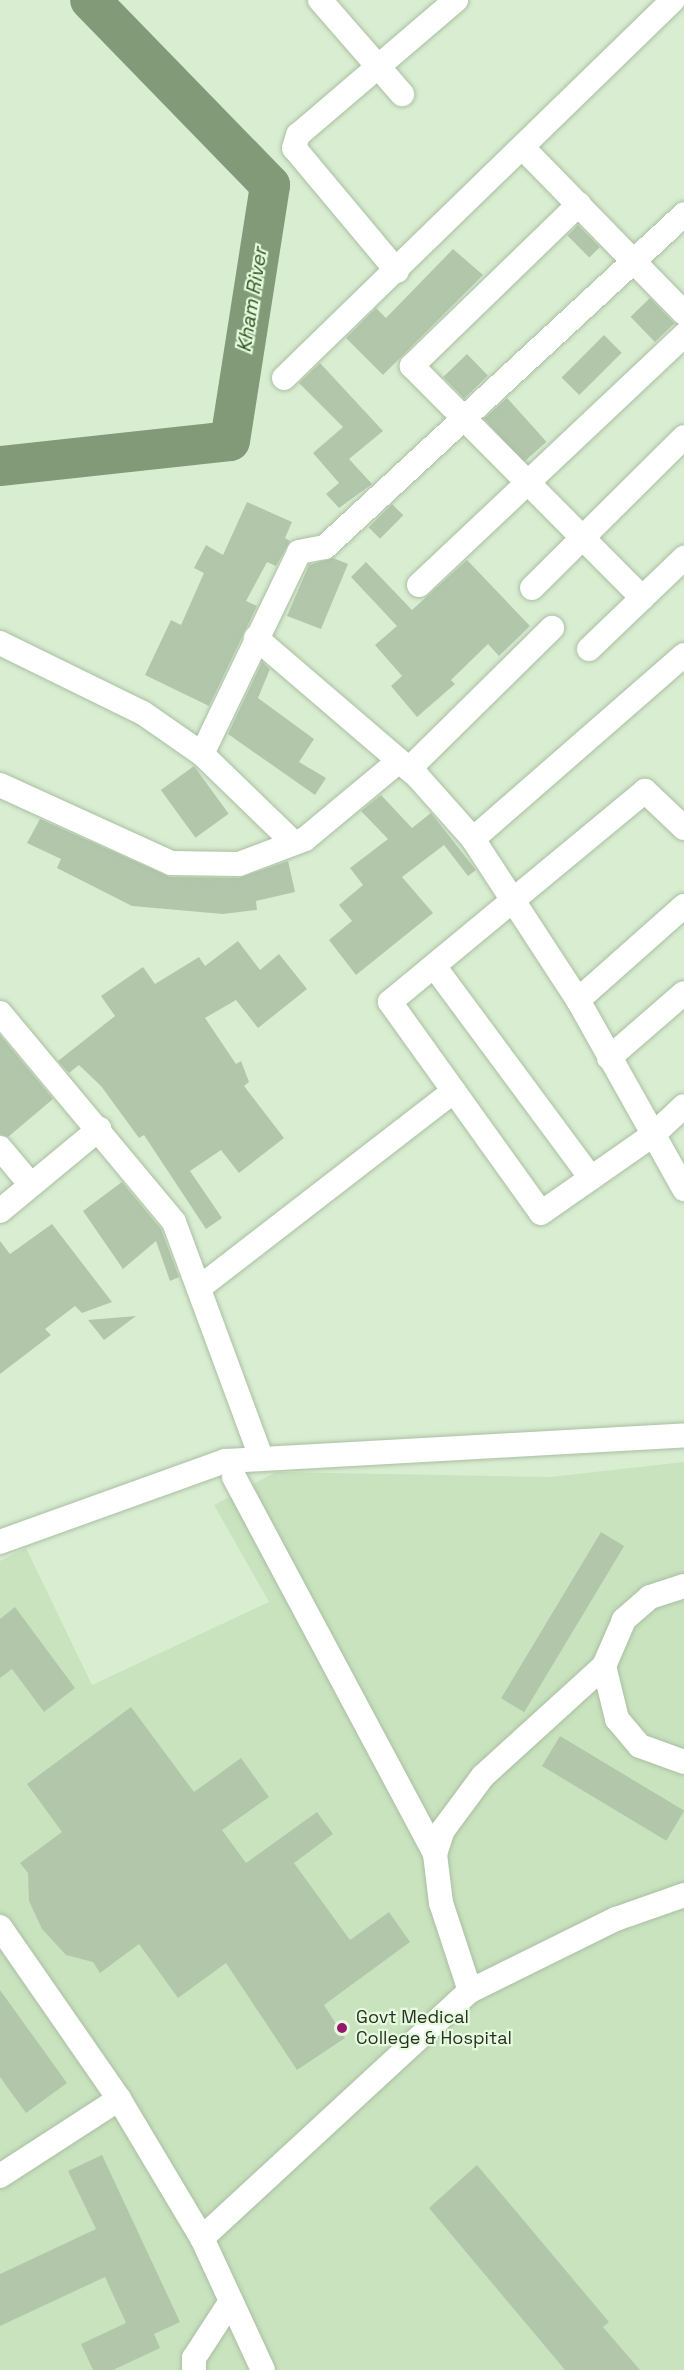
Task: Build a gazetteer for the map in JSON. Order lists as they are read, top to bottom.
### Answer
{
  "water": ["Kham River"],
  "places": ["Govt Medical College & Hospital"]
}
